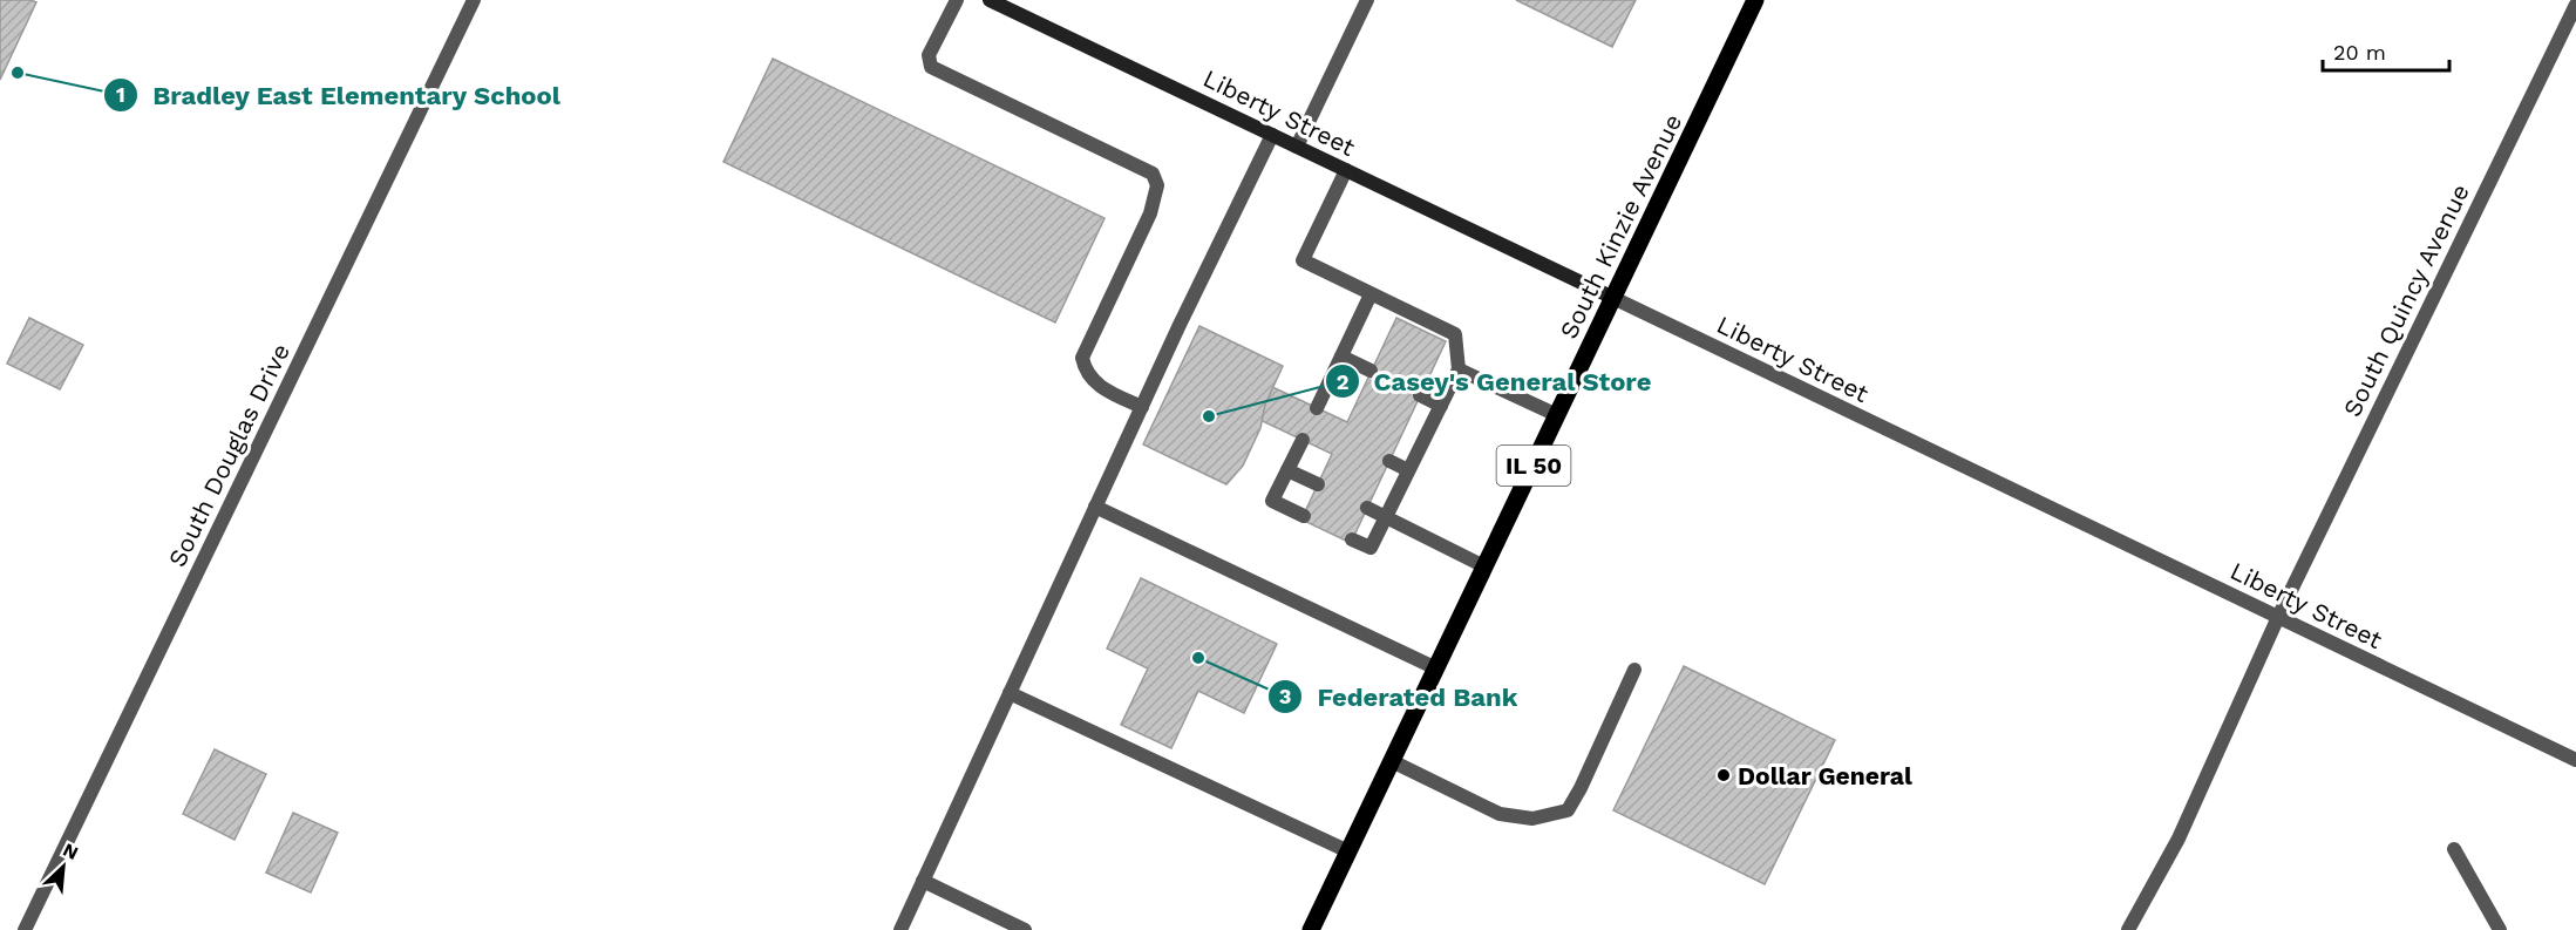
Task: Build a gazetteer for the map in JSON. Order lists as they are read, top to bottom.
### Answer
{
  "streets": {
    "main road": ["South Kinzie Avenue", "IL 50"],
    "street": ["Liberty Street", "South Quincy Avenue", "South Douglas Drive"]
  },
  "crossings": [
    ["Liberty Street", "South Kinzie Avenue"],
    ["Liberty Street", "South Quincy Avenue"]
  ],
  "places": [
    "Bradley East Elementary School",
    "Casey's General Store",
    "Federated Bank",
    "Dollar General"
  ],
  "scale_bar": "20 m",
  "north": "top right"
}
